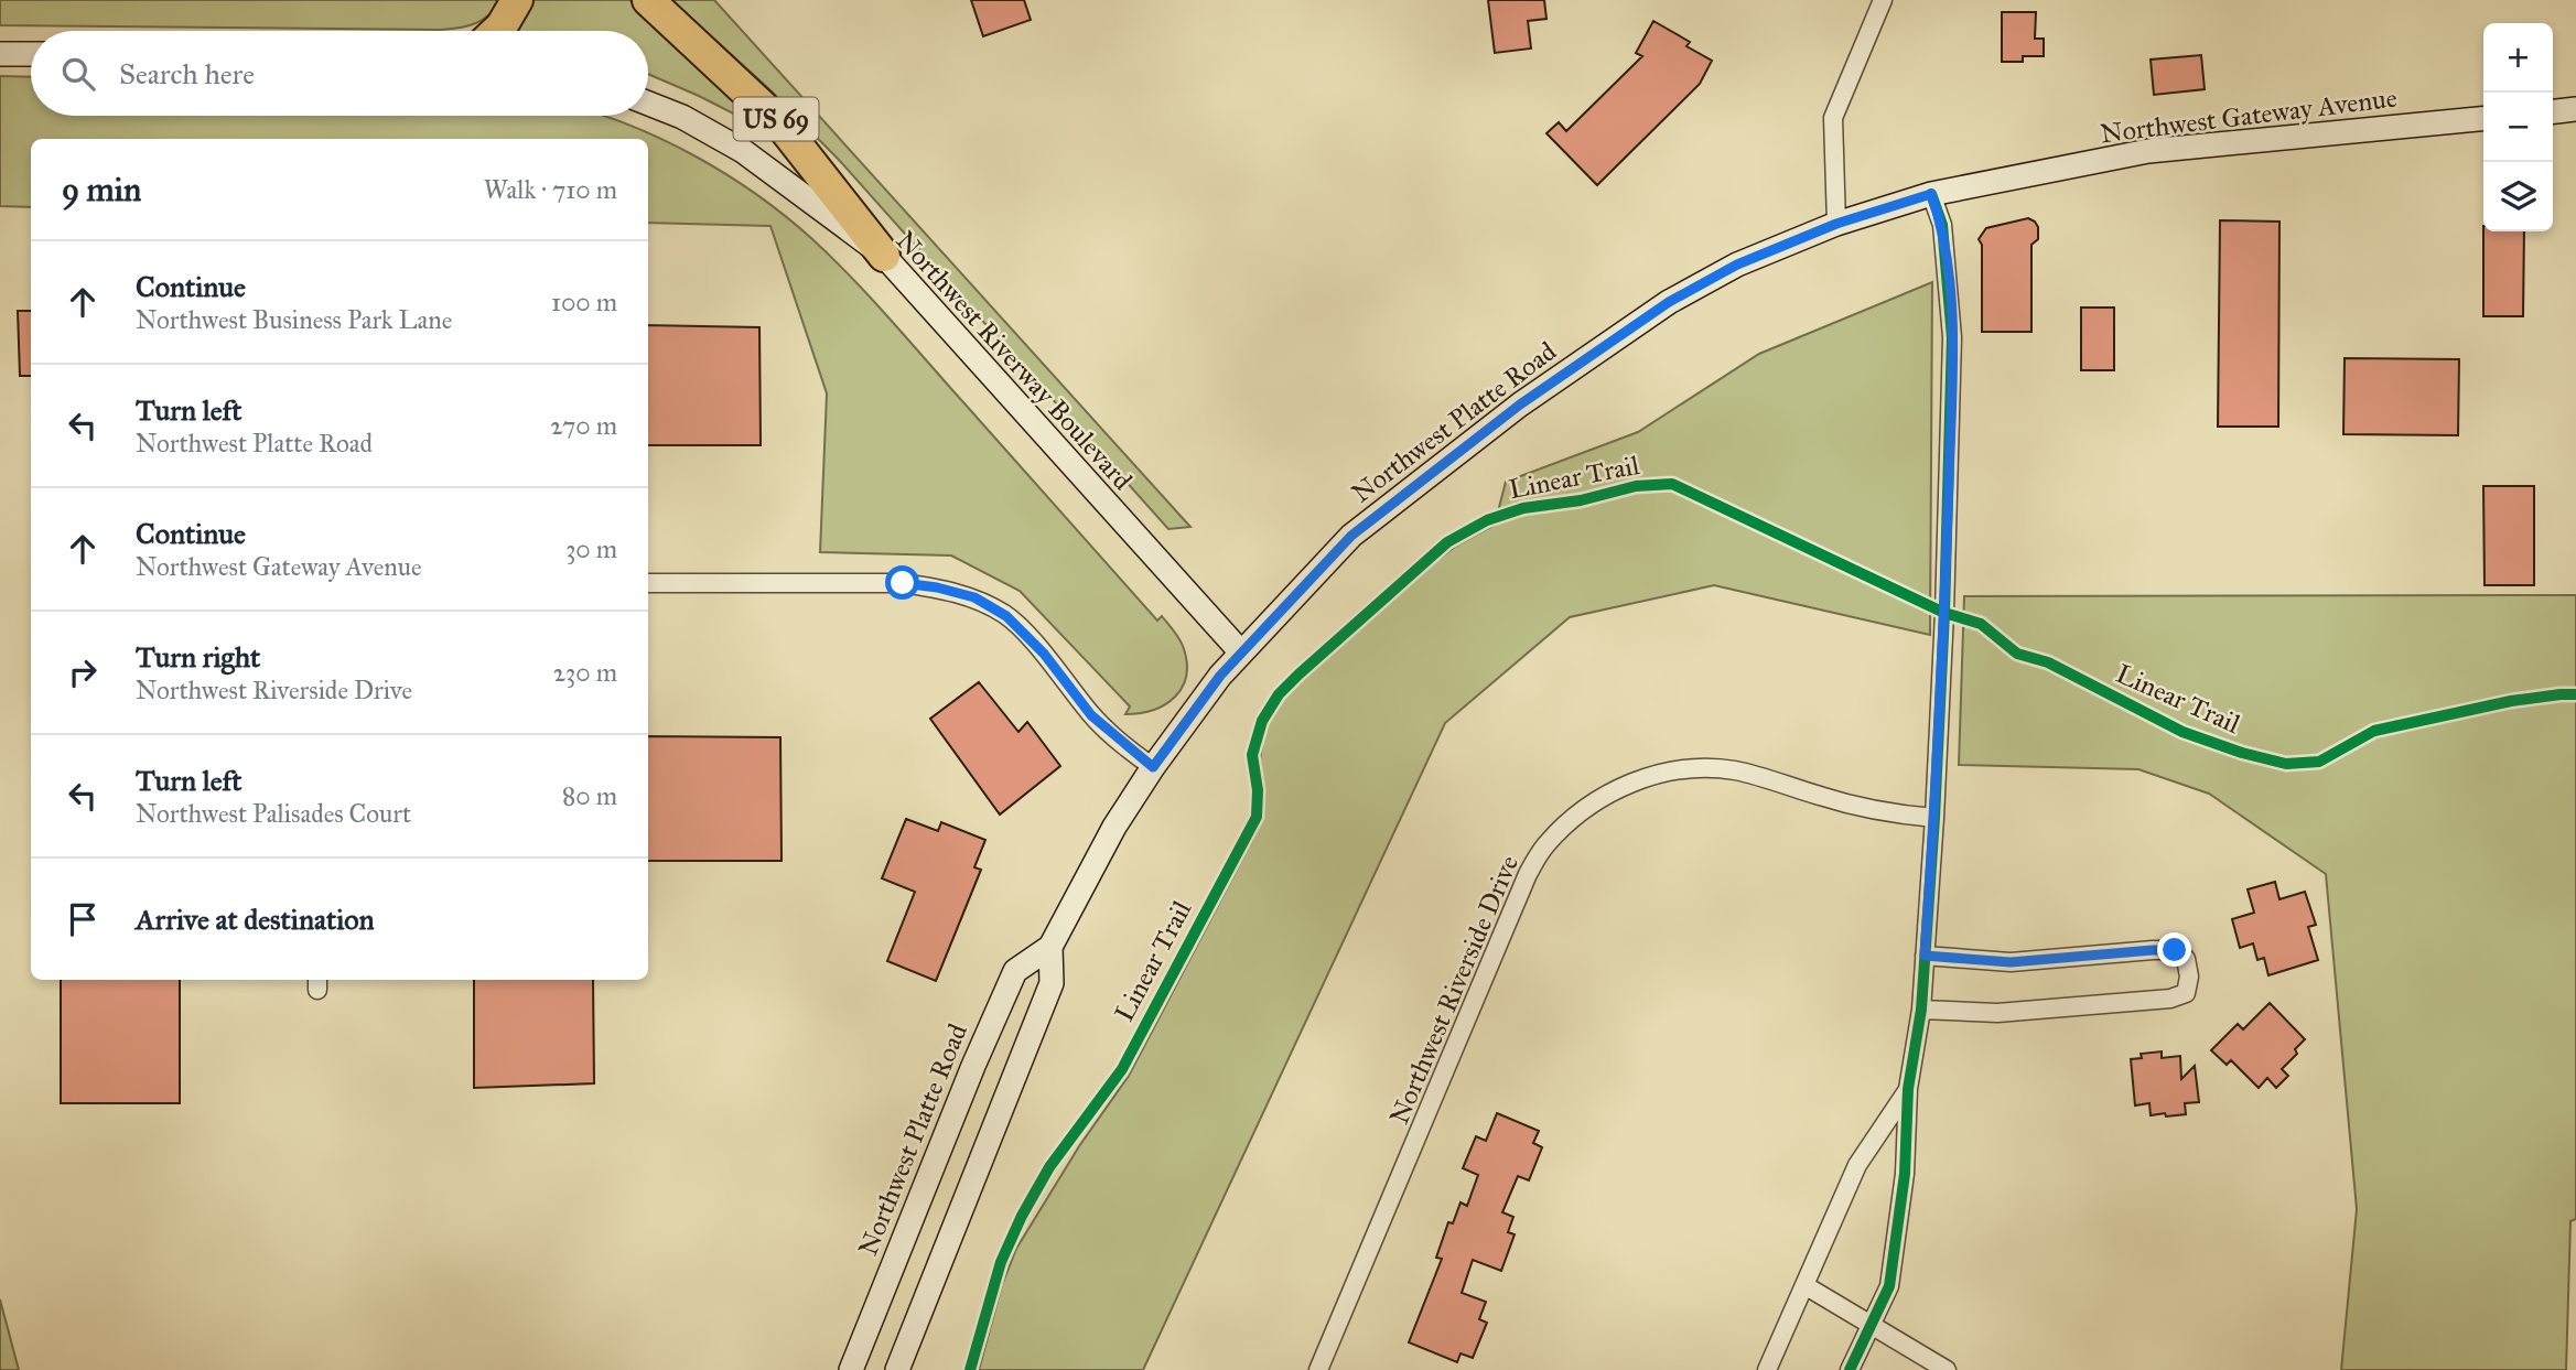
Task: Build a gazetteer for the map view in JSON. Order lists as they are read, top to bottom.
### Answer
{
  "streets": {
    "highway": ["US 69"],
    "main road": ["Northwest Gateway Avenue", "Northwest Riverway Boulevard", "Northwest Platte Road"],
    "street": ["Northwest Riverside Drive"],
    "cycle path": ["Linear Trail"]
  },
  "crossings": [
    ["Northwest Gateway Avenue", "Northwest Platte Road"],
    ["US 69", "Northwest Riverway Boulevard"],
    ["Northwest Riverway Boulevard", "Northwest Platte Road"]
  ],
  "page": {
    "map_buttons": ["+", "−"],
    "search": "Search here",
    "heading": ["9 min", "Walk · 710 m"],
    "list": [
      ["Continue", "Northwest Business Park Lane", "100 m"],
      ["Turn left", "Northwest Platte Road", "270 m"],
      ["Continue", "Northwest Gateway Avenue", "30 m"],
      ["Turn right", "Northwest Riverside Drive", "230 m"],
      ["Turn left", "Northwest Palisades Court", "80 m"],
      "Arrive at destination"
    ]
  }
}
